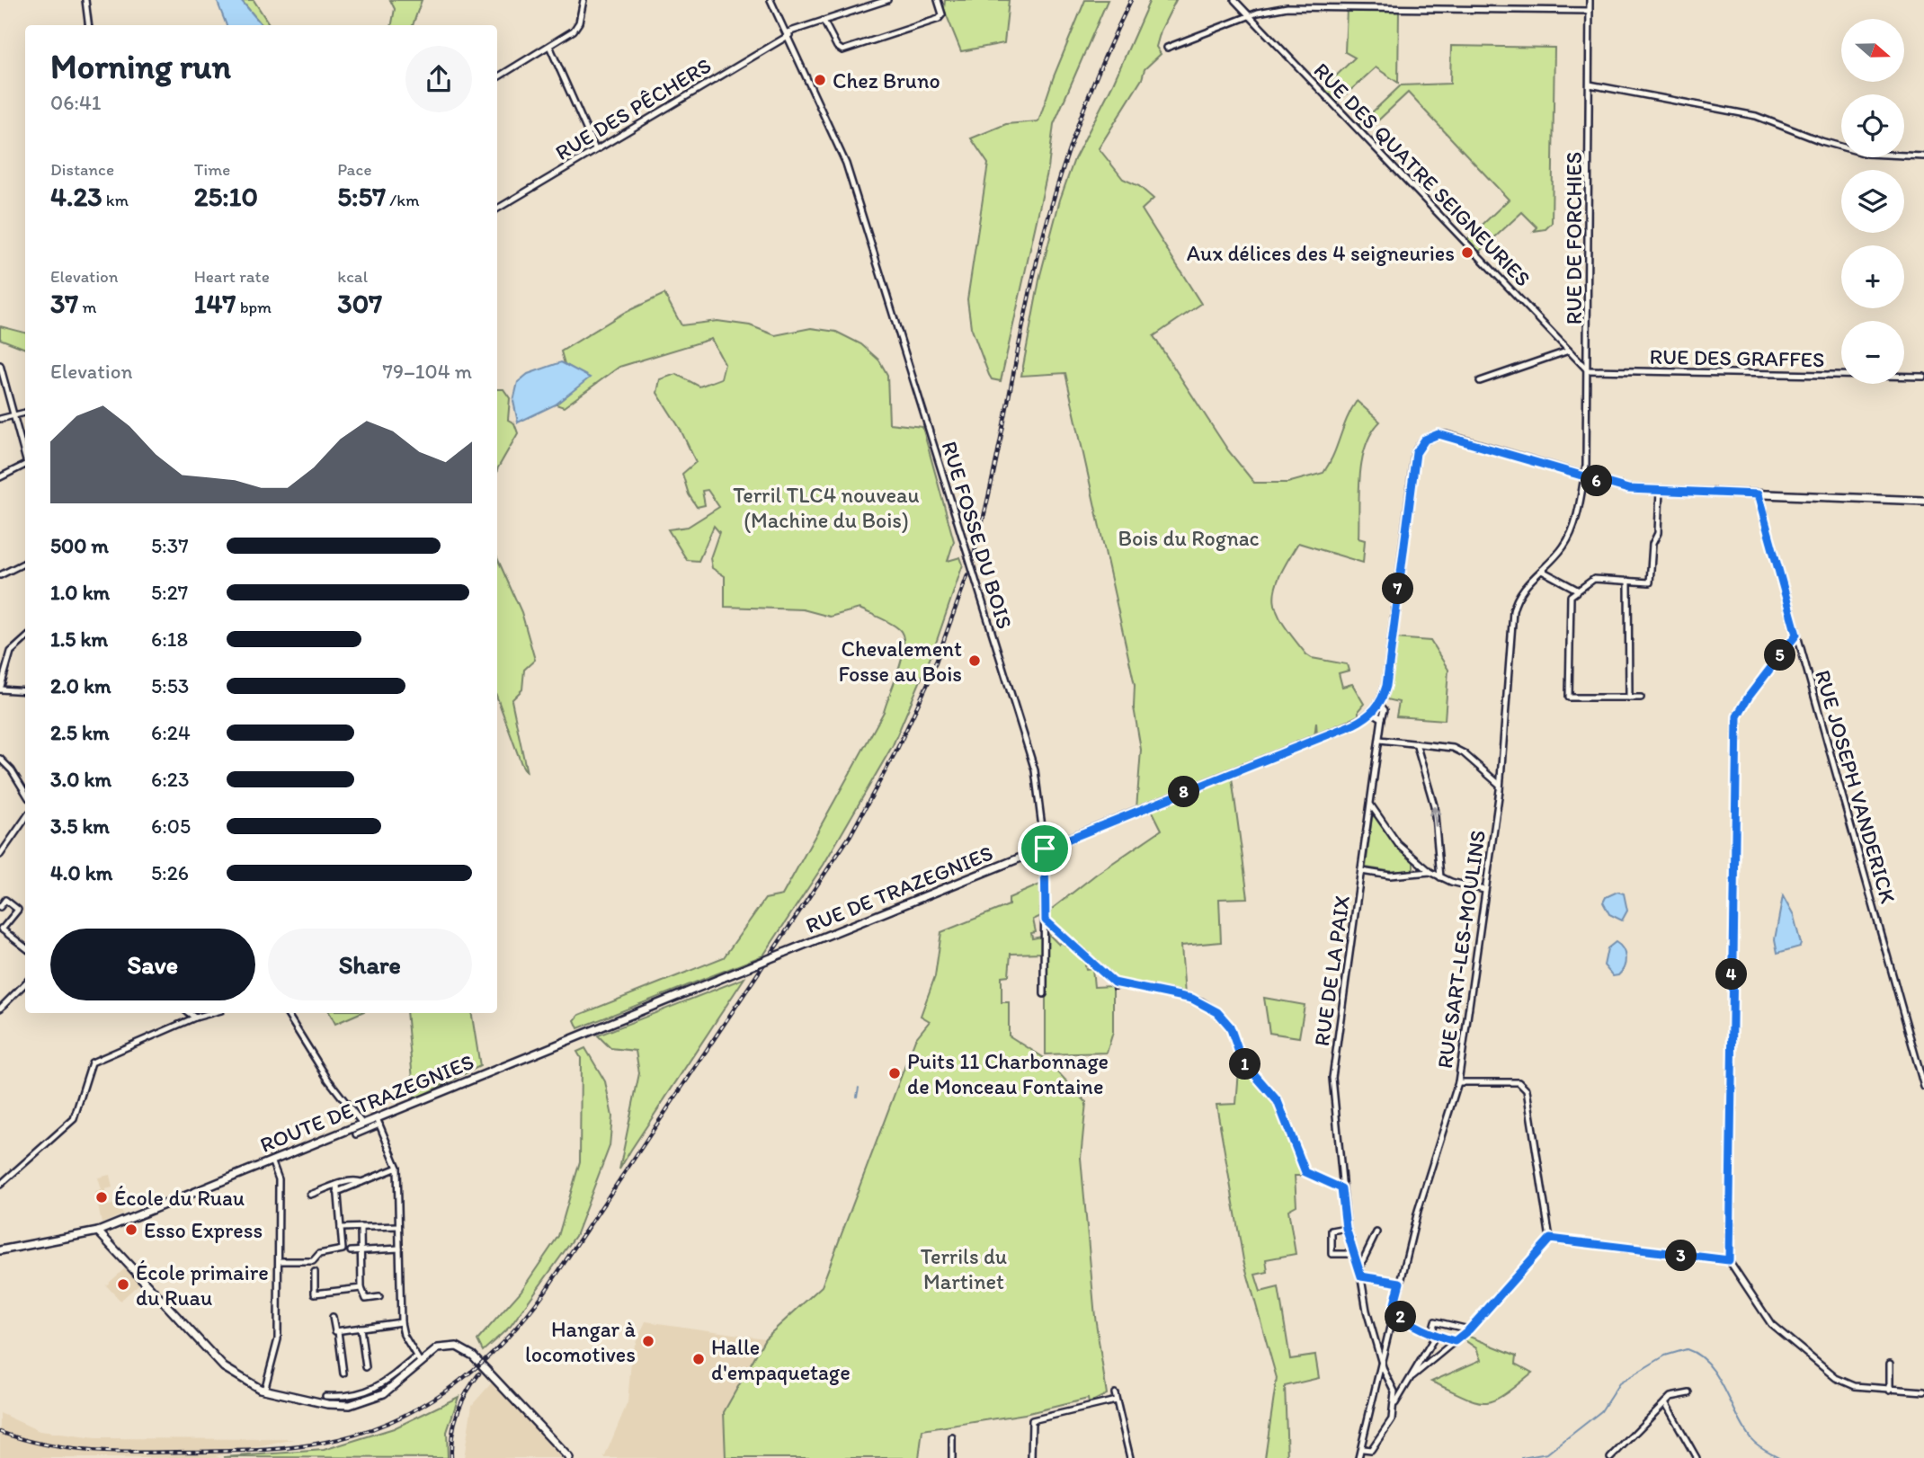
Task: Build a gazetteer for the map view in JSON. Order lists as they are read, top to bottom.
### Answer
{
  "streets": {
    "main road": ["RUE DE TRAZEGNIES", "ROUTE DE TRAZEGNIES"],
    "street": [
      "RUE DES PÊCHERS",
      "RUE DES QUATRE SEIGNEURIES",
      "RUE DE FORCHIES",
      "RUE DES GRAFFES",
      "RUE FOSSE DU BOIS",
      "RUE JOSEPH VANDERICK",
      "RUE SART-LES-MOULINS",
      "RUE DE LA PAIX"
    ]
  },
  "crossings": [
    ["RUE DES PÊCHERS", "RUE FOSSE DU BOIS"],
    ["RUE DES QUATRE SEIGNEURIES", "RUE DE FORCHIES"],
    ["RUE DES QUATRE SEIGNEURIES", "RUE DES GRAFFES"],
    ["RUE DE FORCHIES", "RUE DES GRAFFES"],
    ["RUE DE FORCHIES", "RUE DE TRAZEGNIES"],
    ["RUE DE FORCHIES", "RUE SART-LES-MOULINS"],
    ["RUE FOSSE DU BOIS", "RUE DE TRAZEGNIES"],
    ["RUE DE TRAZEGNIES", "RUE DE LA PAIX"],
    ["RUE DE TRAZEGNIES", "ROUTE DE TRAZEGNIES"],
    ["RUE SART-LES-MOULINS", "RUE DE LA PAIX"]
  ],
  "parks": ["Terril TLC4 nouveau (Machine du Bois)", "Bois du Rognac", "Terrils du Martinet"],
  "places": [
    "Chez Bruno",
    "Aux délices des 4 seigneuries",
    "Chevalement Fosse au Bois",
    "Puits 11 Charbonnage de Monceau Fontaine",
    "École du Ruau",
    "Esso Express",
    "École primaire du Ruau",
    "Hangar à locomotives",
    "Halle d'empaquetage"
  ],
  "north": "right",
  "page": {
    "map_buttons": ["+", "−"],
    "heading": ["Morning run", "06:41"],
    "stats": [
      ["Distance", "4.23 km"],
      ["Time", "25:10"],
      ["Pace", "5:57 /km"],
      ["Elevation", "37 m"],
      ["Heart rate", "147 bpm"],
      ["kcal", "307"]
    ],
    "chart": ["Elevation", "79–104 m"],
    "pins": [
      "6",
      "7",
      "5",
      "8",
      "4",
      "1",
      "3",
      "2"
    ],
    "list": [
      {
        "name": "500 m",
        "note": "5:37"
      },
      {
        "name": "1.0 km",
        "note": "5:27"
      },
      {
        "name": "1.5 km",
        "note": "6:18"
      },
      {
        "name": "2.0 km",
        "note": "5:53"
      },
      {
        "name": "2.5 km",
        "note": "6:24"
      },
      {
        "name": "3.0 km",
        "note": "6:23"
      },
      {
        "name": "3.5 km",
        "note": "6:05"
      },
      {
        "name": "4.0 km",
        "note": "5:26"
      }
    ],
    "buttons": ["Save", "Share"]
  }
}
